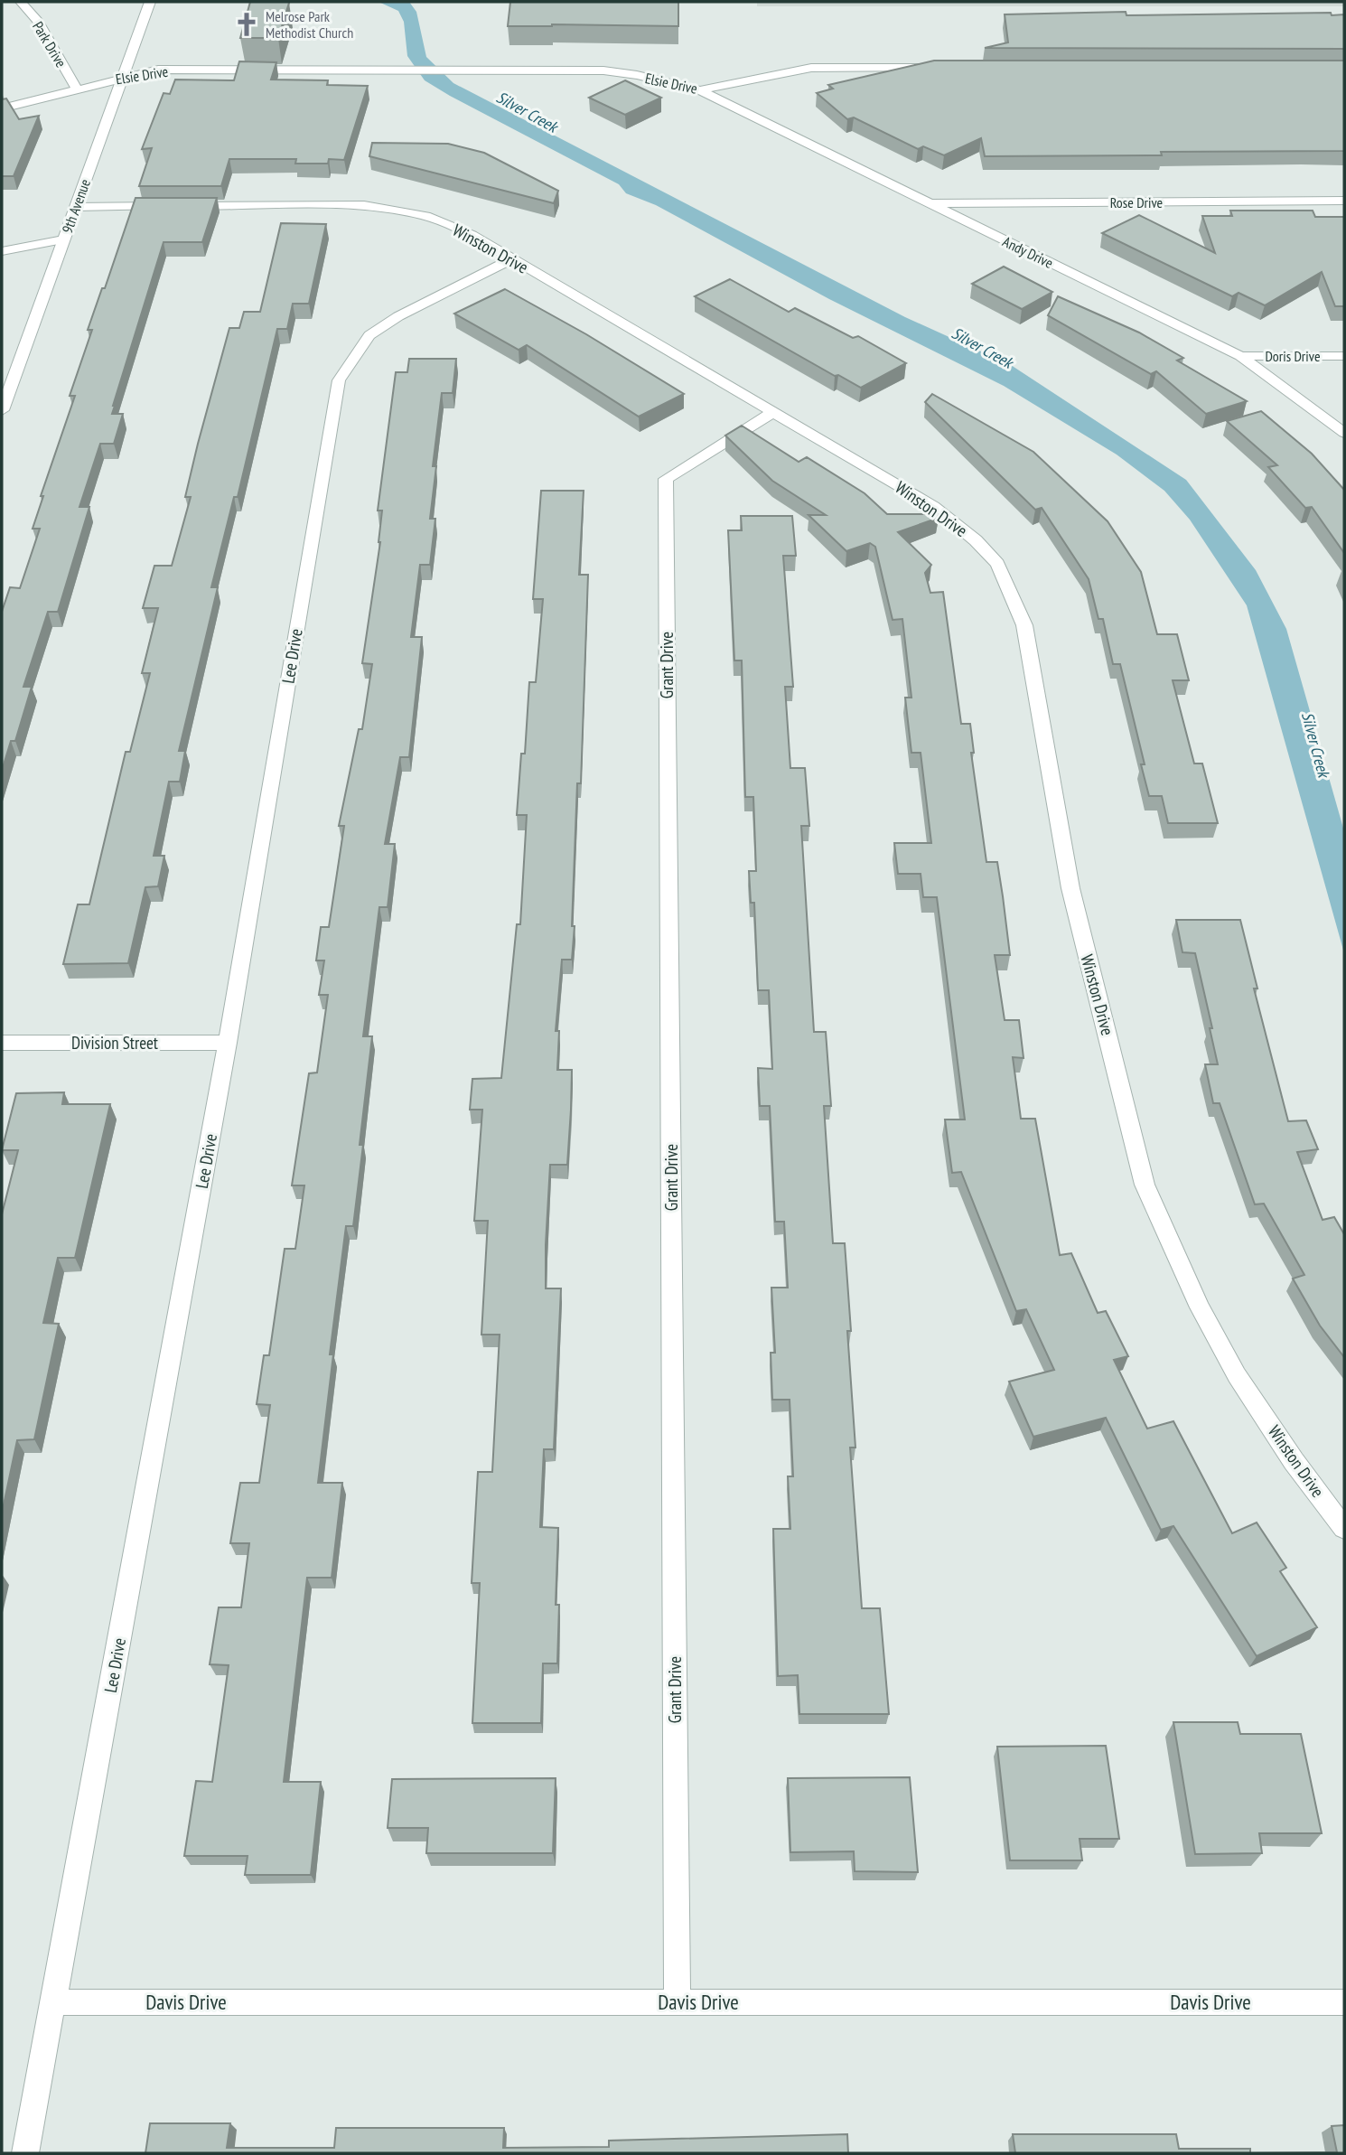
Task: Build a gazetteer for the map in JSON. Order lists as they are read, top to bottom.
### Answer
{
  "streets": {
    "street": [
      "Park Drive",
      "Elsie Drive",
      "Rose Drive",
      "9th Avenue",
      "Winston Drive",
      "Andy Drive",
      "Doris Drive",
      "Lee Drive",
      "Grant Drive",
      "Division Street",
      "Davis Drive"
    ]
  },
  "crossings": [
    ["Park Drive", "Elsie Drive"],
    ["Elsie Drive", "9th Avenue"],
    ["Elsie Drive", "Andy Drive"],
    ["Rose Drive", "Andy Drive"],
    ["9th Avenue", "Winston Drive"],
    ["Winston Drive", "Lee Drive"],
    ["Winston Drive", "Grant Drive"],
    ["Andy Drive", "Doris Drive"],
    ["Lee Drive", "Division Street"],
    ["Lee Drive", "Davis Drive"],
    ["Grant Drive", "Davis Drive"]
  ],
  "water": ["Silver Creek"],
  "places": {
    "church": ["Melrose Park Methodist Church"]
  }
}
